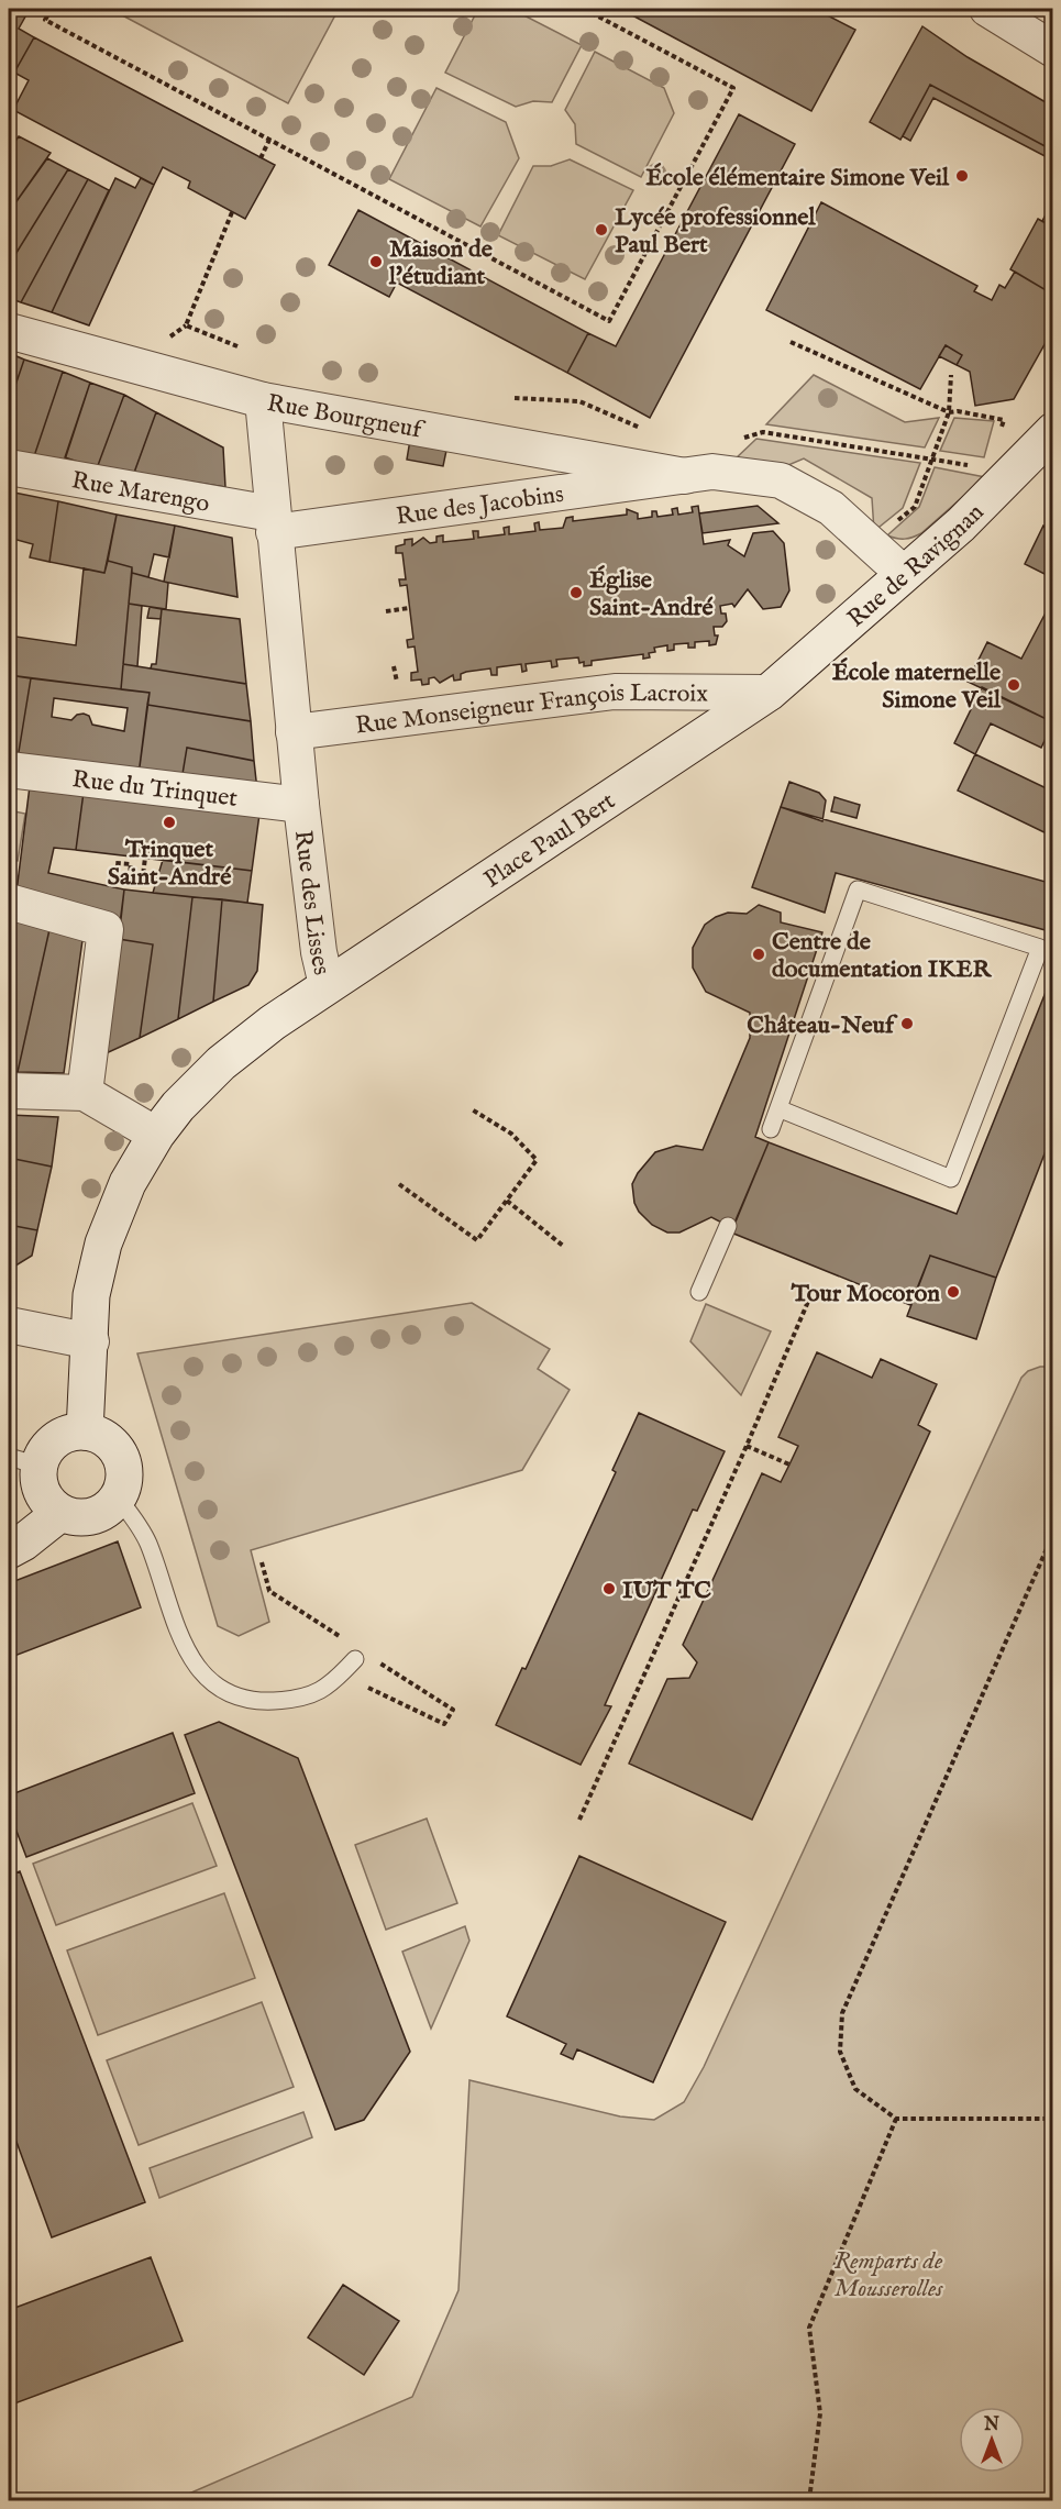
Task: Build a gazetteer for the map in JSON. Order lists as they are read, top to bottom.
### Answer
{
  "streets": {
    "street": [
      "Rue Bourgneuf",
      "Rue Marengo",
      "Rue des Jacobins",
      "Rue de Ravignan",
      "Rue Monseigneur François Lacroix",
      "Rue du Trinquet",
      "Place Paul Bert",
      "Rue des Lisses"
    ]
  },
  "crossings": [
    ["Rue Bourgneuf", "Rue des Jacobins"],
    ["Rue Bourgneuf", "Rue des Lisses"],
    ["Rue Marengo", "Rue des Jacobins"],
    ["Rue Marengo", "Rue des Lisses"],
    ["Rue des Jacobins", "Rue de Ravignan"],
    ["Rue des Jacobins", "Rue des Lisses"],
    ["Rue de Ravignan", "Rue Monseigneur François Lacroix"],
    ["Rue de Ravignan", "Place Paul Bert"],
    ["Rue Monseigneur François Lacroix", "Place Paul Bert"],
    ["Rue Monseigneur François Lacroix", "Rue des Lisses"],
    ["Rue du Trinquet", "Rue des Lisses"],
    ["Place Paul Bert", "Rue des Lisses"]
  ],
  "parks": ["Remparts de Mousserolles"],
  "places": [
    "École élémentaire Simone Veil",
    "Lycée professionnel Paul Bert",
    "Maison de l'étudiant",
    "Église Saint-André",
    "École maternelle Simone Veil",
    "Trinquet Saint-André",
    "Centre de documentation IKER",
    "Château-Neuf",
    "Tour Mocoron",
    "IUT TC"
  ],
  "north": "top"
}
